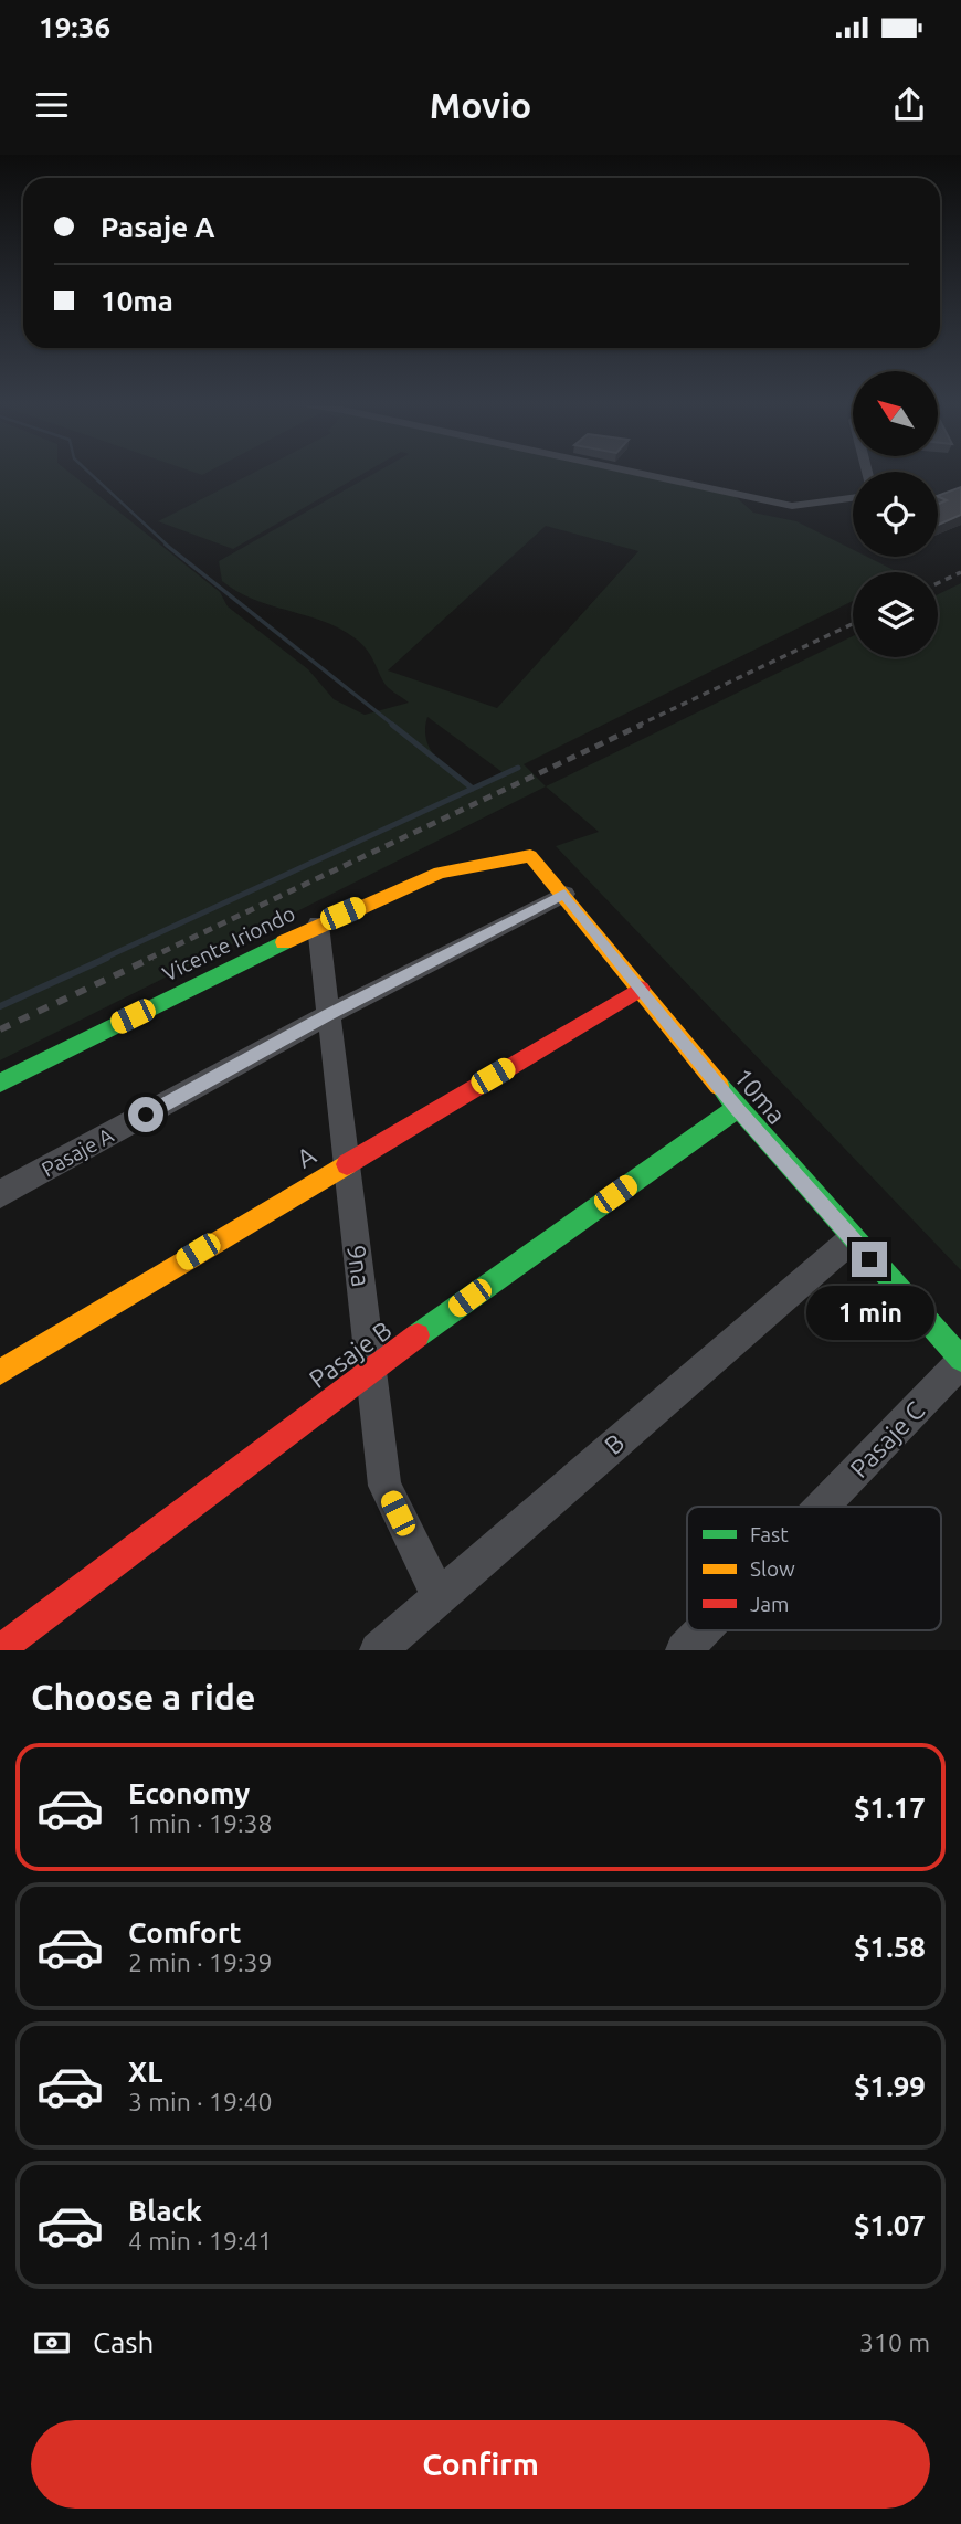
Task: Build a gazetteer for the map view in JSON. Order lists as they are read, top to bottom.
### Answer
{
  "streets": {
    "street": [
      "Vicente Iriondo",
      "10ma",
      "Pasaje A",
      "A",
      "9na",
      "Pasaje B",
      "Pasaje C",
      "B"
    ]
  },
  "crossings": [
    ["Vicente Iriondo", "10ma"],
    ["Vicente Iriondo", "9na"],
    ["10ma", "Pasaje A"],
    ["10ma", "A"],
    ["10ma", "Pasaje B"],
    ["10ma", "Pasaje C"],
    ["10ma", "B"],
    ["Pasaje A", "9na"],
    ["A", "9na"],
    ["9na", "Pasaje B"],
    ["9na", "B"]
  ],
  "legend": ["Fast", "Slow", "Jam"],
  "north": "top left",
  "page": {
    "status": "19:36",
    "header": "Movio",
    "banner": ["Pasaje A", "10ma"],
    "bubble": "1 min",
    "heading": "Choose a ride",
    "list": [
      {
        "name": "Economy",
        "note": "1 min · 19:38",
        "value": "$1.17"
      },
      {
        "name": "Comfort",
        "note": "2 min · 19:39",
        "value": "$1.58"
      },
      {
        "name": "XL",
        "note": "3 min · 19:40",
        "value": "$1.99"
      },
      {
        "name": "Black",
        "note": "4 min · 19:41",
        "value": "$1.07"
      }
    ],
    "pay": ["Cash", "310 m"],
    "buttons": "Confirm"
  }
}
